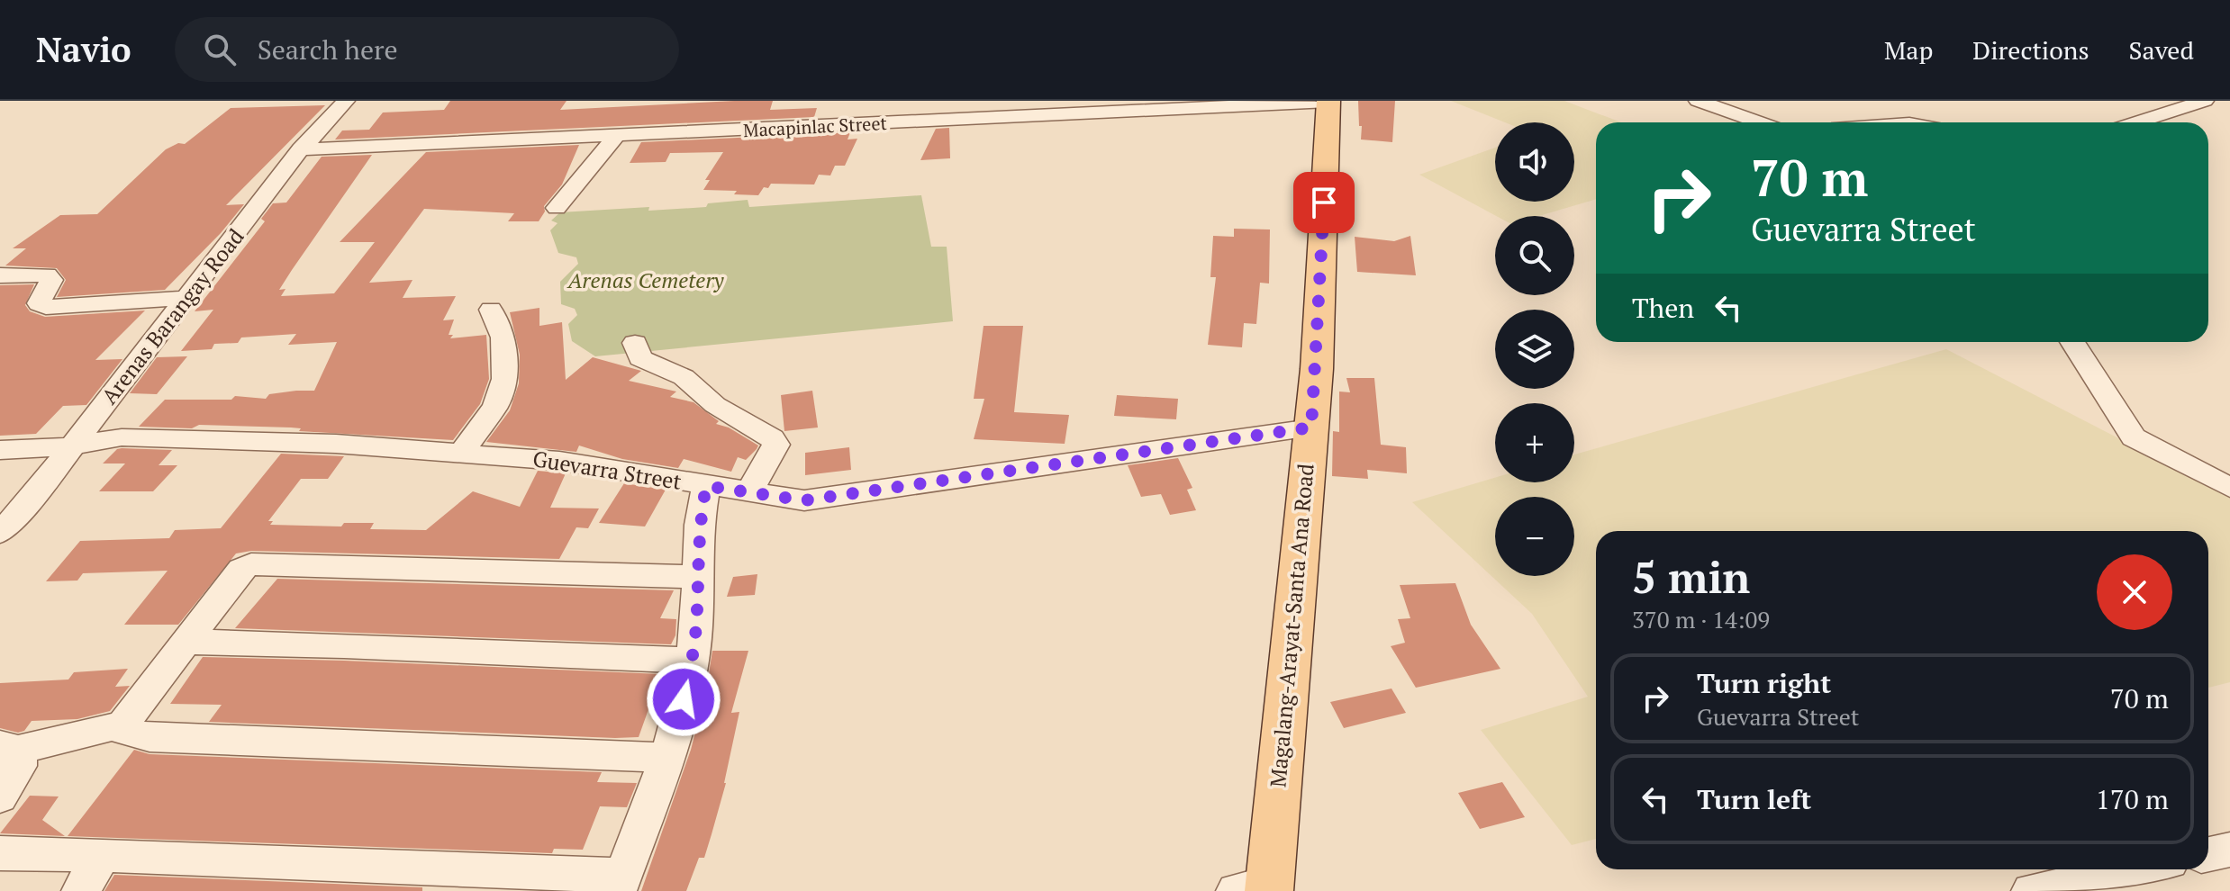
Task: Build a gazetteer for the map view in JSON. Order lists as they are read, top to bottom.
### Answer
{
  "streets": {
    "main road": ["Magalang-Arayat-Santa Ana Road"],
    "street": ["Macapinlac Street", "Arenas Barangay Road", "Guevarra Street"]
  },
  "crossings": [
    ["Macapinlac Street", "Arenas Barangay Road"],
    ["Macapinlac Street", "Magalang-Arayat-Santa Ana Road"],
    ["Arenas Barangay Road", "Guevarra Street"],
    ["Guevarra Street", "Magalang-Arayat-Santa Ana Road"]
  ],
  "parks": ["Arenas Cemetery"],
  "page": {
    "header": "Navio",
    "search": "Search here",
    "nav": ["Map", "Directions", "Saved"],
    "map_buttons": ["+", "−"],
    "turn": ["70 m", "Guevarra Street"],
    "then": "Then",
    "heading": ["5 min", "370 m · 14:09"],
    "list": [
      {
        "name": "Turn right",
        "note": "Guevarra Street",
        "value": "70 m"
      },
      {
        "name": "Turn left",
        "value": "170 m"
      }
    ]
  }
}
